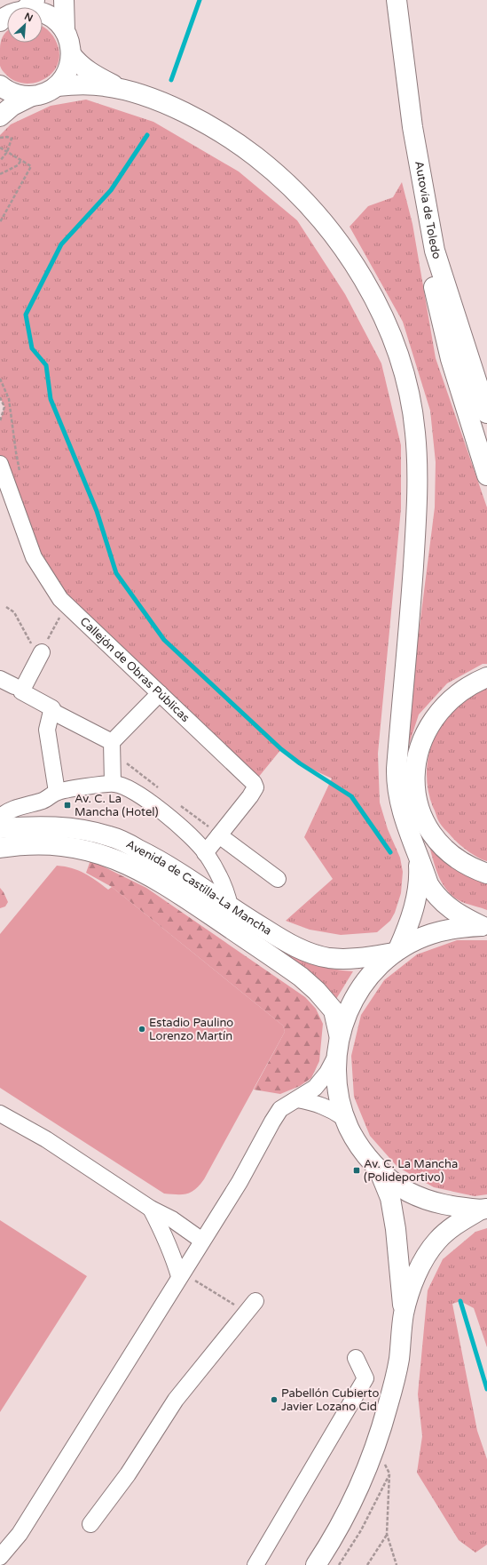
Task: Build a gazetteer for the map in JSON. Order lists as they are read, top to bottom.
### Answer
{
  "streets": {
    "main road": ["Autovía de Toledo", "Avenida de Castilla-La Mancha"],
    "street": ["Callejón de Obras Públicas"]
  },
  "places": {
    "transit": ["Av. C. La Mancha (Hotel)", "Av. C. La Mancha (Polideportivo)"],
    "other": ["Estadio Paulino Lorenzo Martín", "Pabellón Cubierto Javier Lozano Cid"]
  },
  "north": "top right"
}
